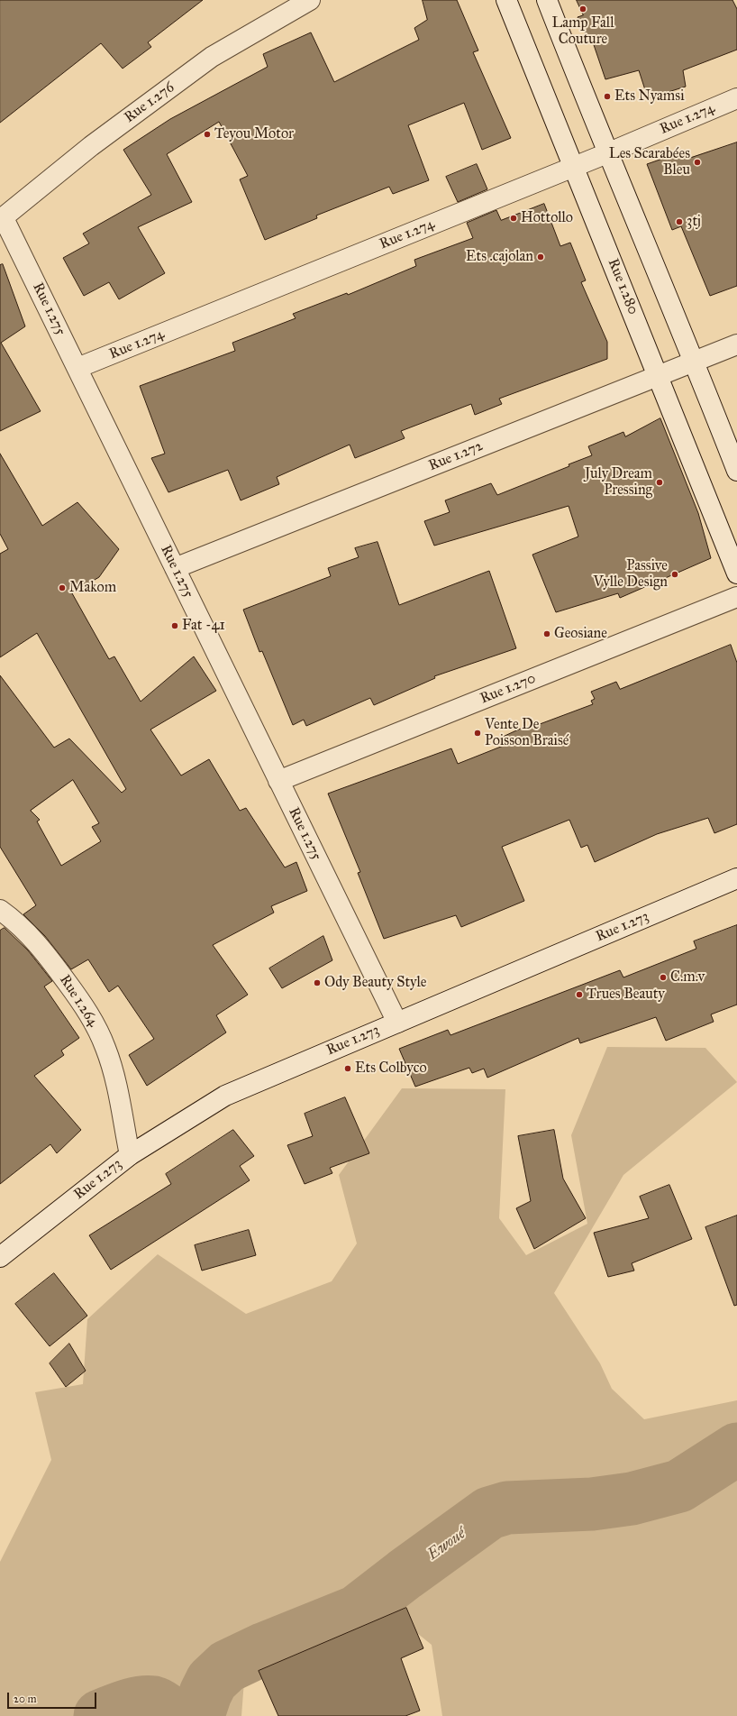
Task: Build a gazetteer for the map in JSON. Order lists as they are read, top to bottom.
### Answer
{
  "streets": {
    "street": [
      "Rue 1.276",
      "Rue 1.274",
      "Rue 1.280",
      "Rue 1.275",
      "Rue 1.272",
      "Rue 1.270",
      "Rue 1.273",
      "Rue 1.264"
    ]
  },
  "crossings": [
    ["Rue 1.276", "Rue 1.275"],
    ["Rue 1.274", "Rue 1.280"],
    ["Rue 1.274", "Rue 1.275"],
    ["Rue 1.280", "Rue 1.272"],
    ["Rue 1.275", "Rue 1.272"],
    ["Rue 1.275", "Rue 1.270"],
    ["Rue 1.275", "Rue 1.273"],
    ["Rue 1.273", "Rue 1.264"]
  ],
  "water": ["Ewoué"],
  "places": [
    "Lamp Fall Couture",
    "Ets Nyamsi",
    "Teyou Motor",
    "Les Scarabées Bleu",
    "Hottollo",
    "3tj",
    "Ets .cajolan",
    "July Dream Pressing",
    "Passive Vylle Design",
    "Makom",
    "Fat -41",
    "Geosiane",
    "Vente De Poisson Braisé",
    "C.m.v",
    "Ody Beauty Style",
    "Trues Beauty",
    "Ets Colbyco"
  ],
  "scale_bar": "20 m"
}
